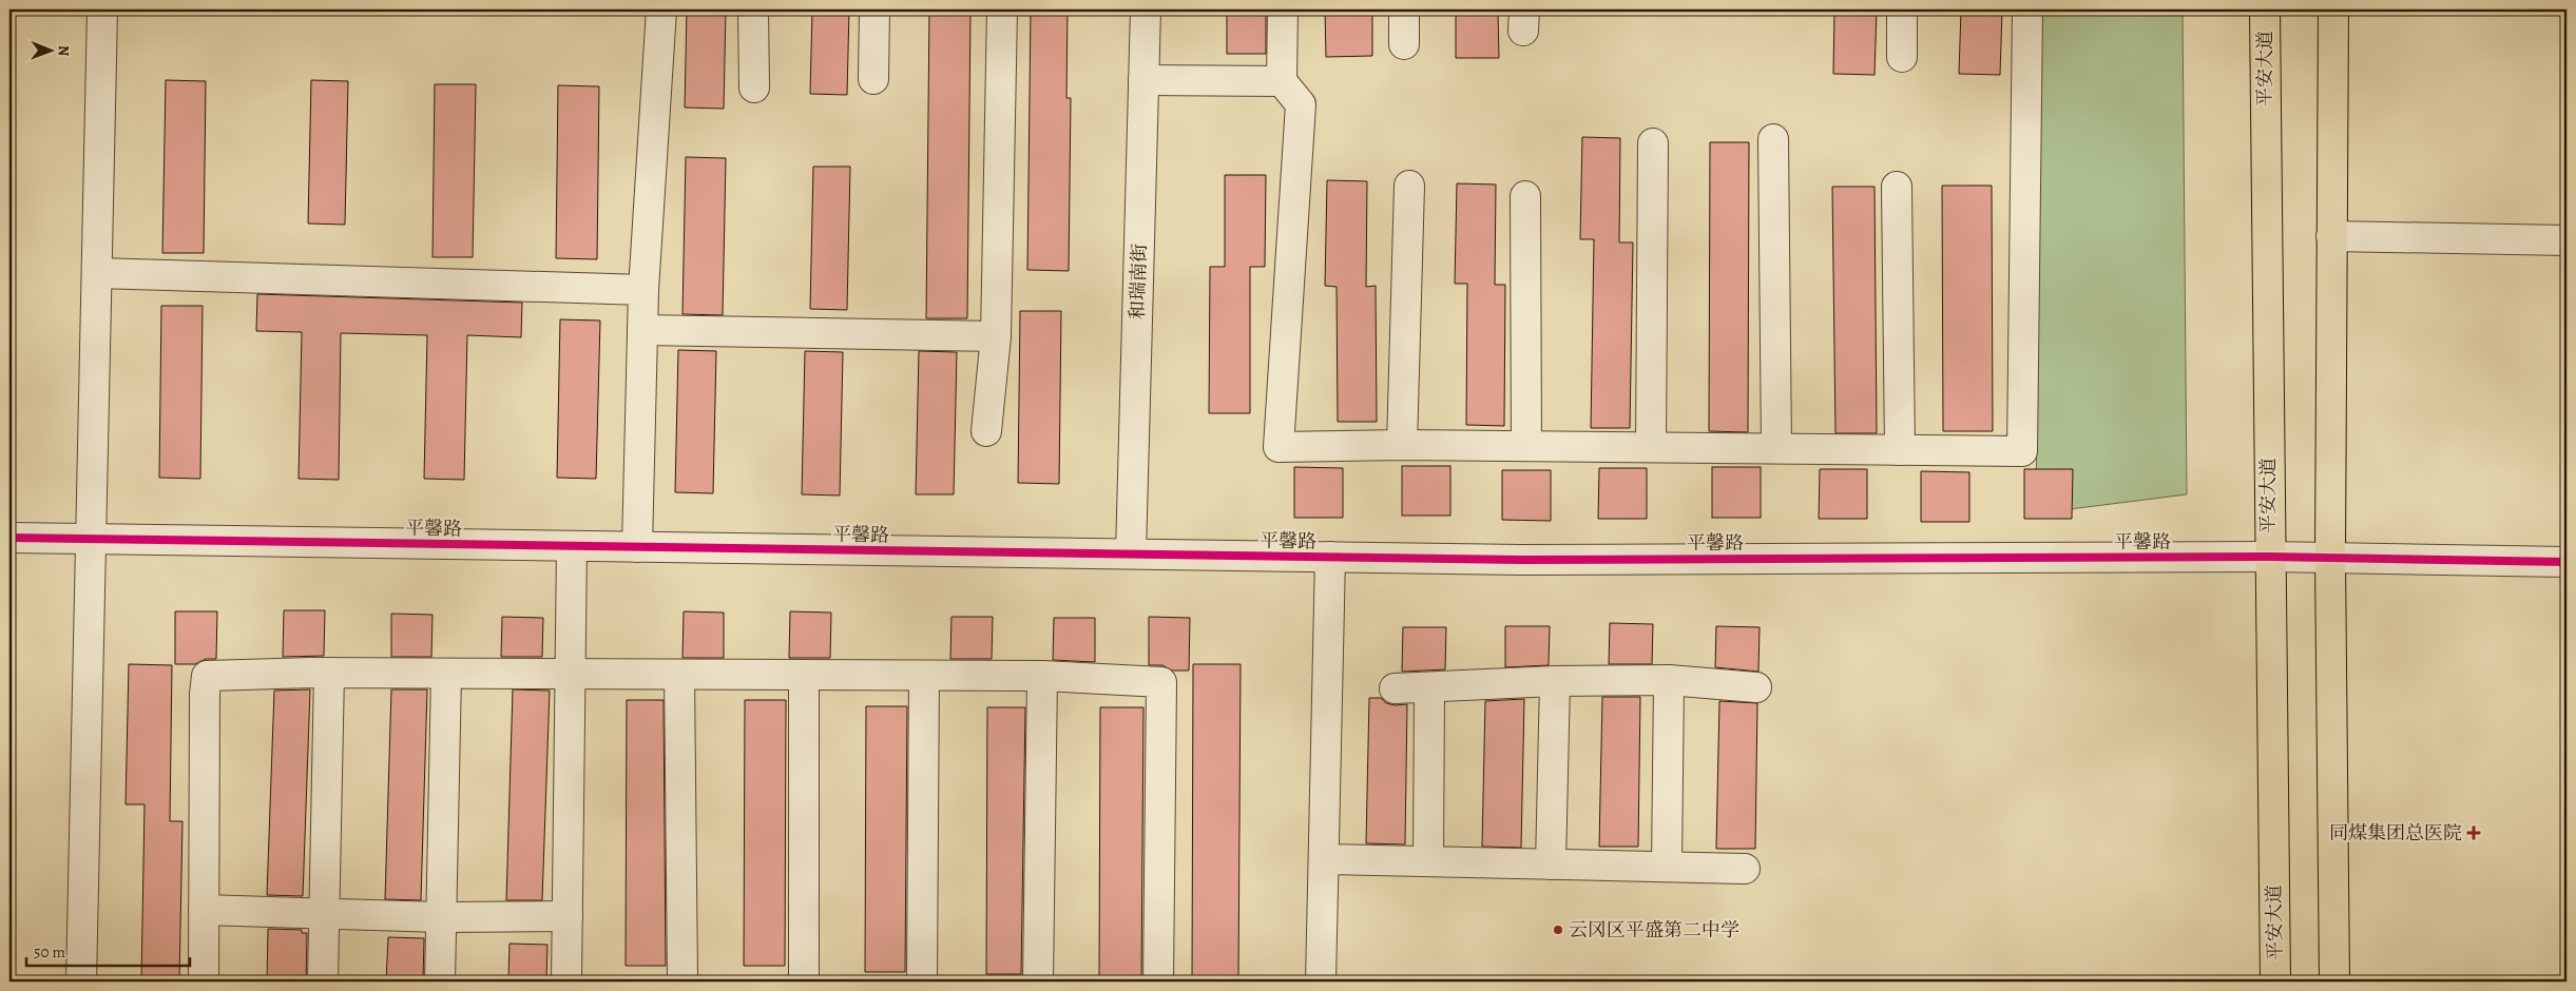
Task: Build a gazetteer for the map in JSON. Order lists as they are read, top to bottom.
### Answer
{
  "streets": {
    "main road": ["平安大道"],
    "street": ["和瑞南街", "平馨路"]
  },
  "crossings": [
    ["平安大道", "平馨路"],
    ["和瑞南街", "平馨路"]
  ],
  "places": {
    "health": ["同煤集团总医院"],
    "other": ["云冈区平盛第二中学"]
  },
  "scale_bar": "50 m",
  "north": "right"
}
